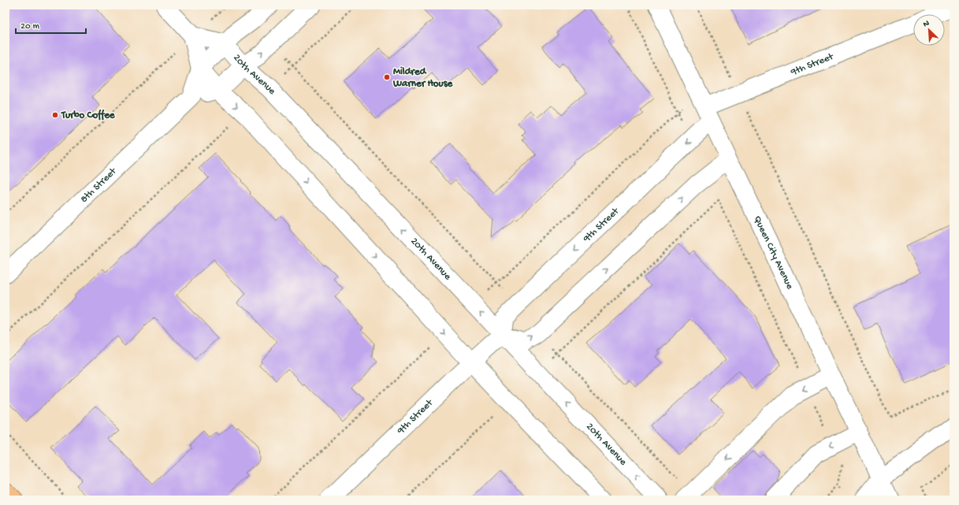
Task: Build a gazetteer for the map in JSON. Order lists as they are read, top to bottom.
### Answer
{
  "streets": {
    "street": [
      "9th Street",
      "20th Avenue",
      "8th Street",
      "Queen City Avenue"
    ]
  },
  "crossings": [
    ["9th Street", "20th Avenue"],
    ["9th Street", "Queen City Avenue"],
    ["20th Avenue", "8th Street"]
  ],
  "places": ["Mildred Warner House", "Turbo Coffee"],
  "scale_bar": "20 m",
  "north": "top left"
}
